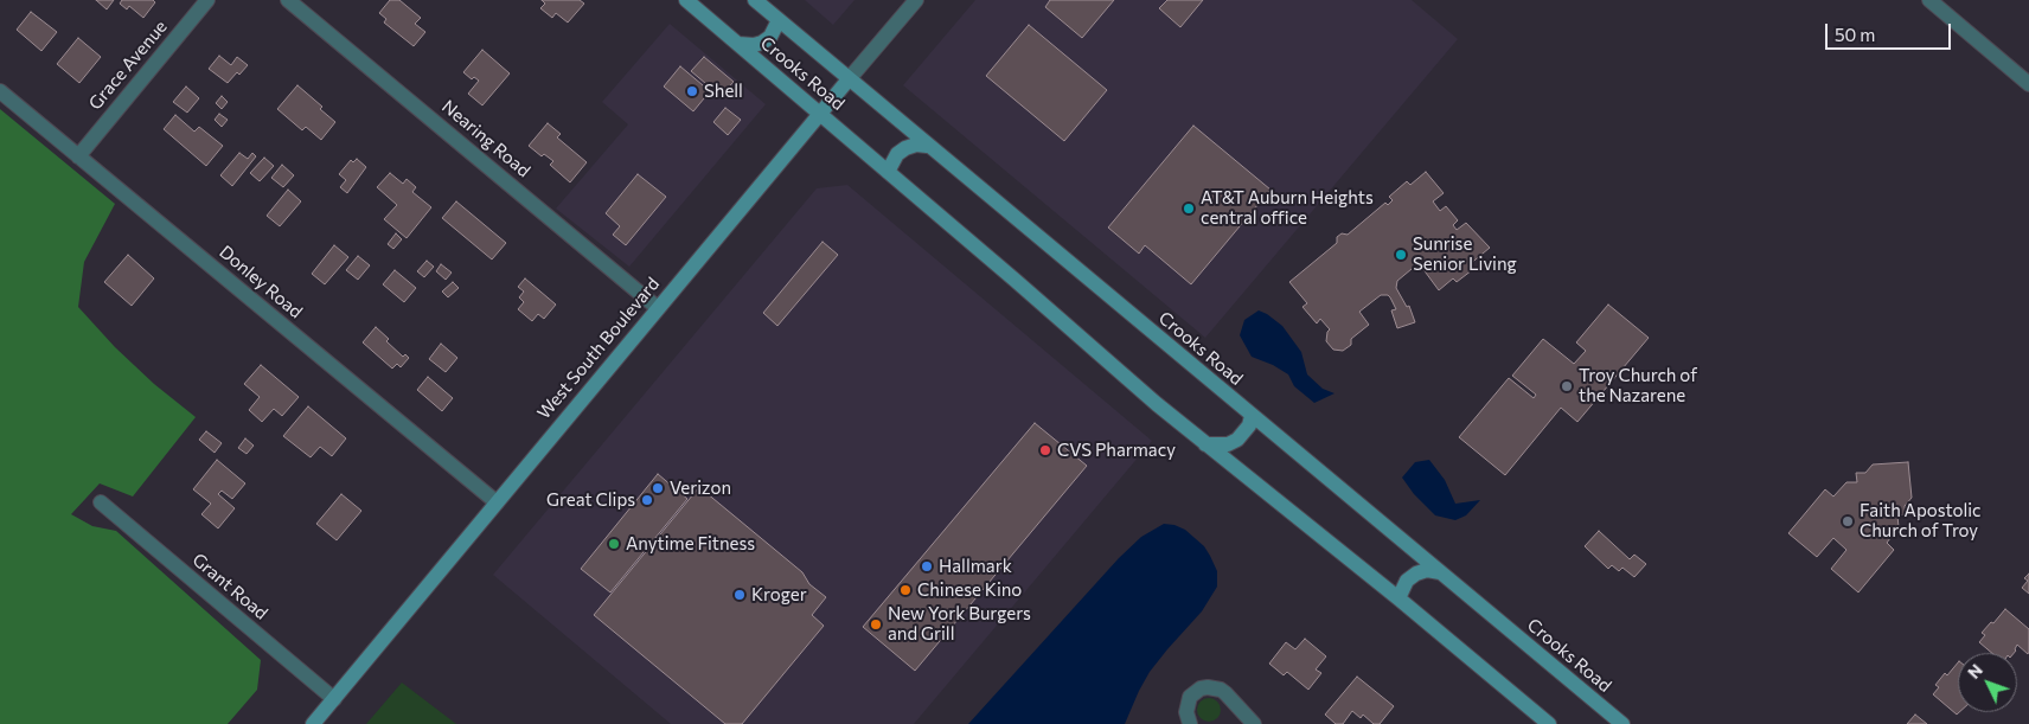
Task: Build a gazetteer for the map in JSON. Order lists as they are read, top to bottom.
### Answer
{
  "streets": {
    "main road": ["Crooks Road", "West South Boulevard"],
    "street": [
      "Grace Avenue",
      "Nearing Road",
      "Donley Road",
      "Grant Road"
    ]
  },
  "crossings": [
    ["Grace Avenue", "Donley Road"],
    ["Crooks Road", "West South Boulevard"],
    ["Nearing Road", "West South Boulevard"],
    ["Donley Road", "West South Boulevard"],
    ["West South Boulevard", "Grant Road"]
  ],
  "places": [
    "Shell",
    "AT&T Auburn Heights central office",
    "Sunrise Senior Living",
    "Troy Church of the Nazarene",
    "CVS Pharmacy",
    "Verizon",
    "Great Clips",
    "Faith Apostolic Church of Troy",
    "Anytime Fitness",
    "Hallmark",
    "Chinese Kino",
    "Kroger",
    "New York Burgers and Grill"
  ],
  "scale_bar": "50 m",
  "north": "top left"
}
